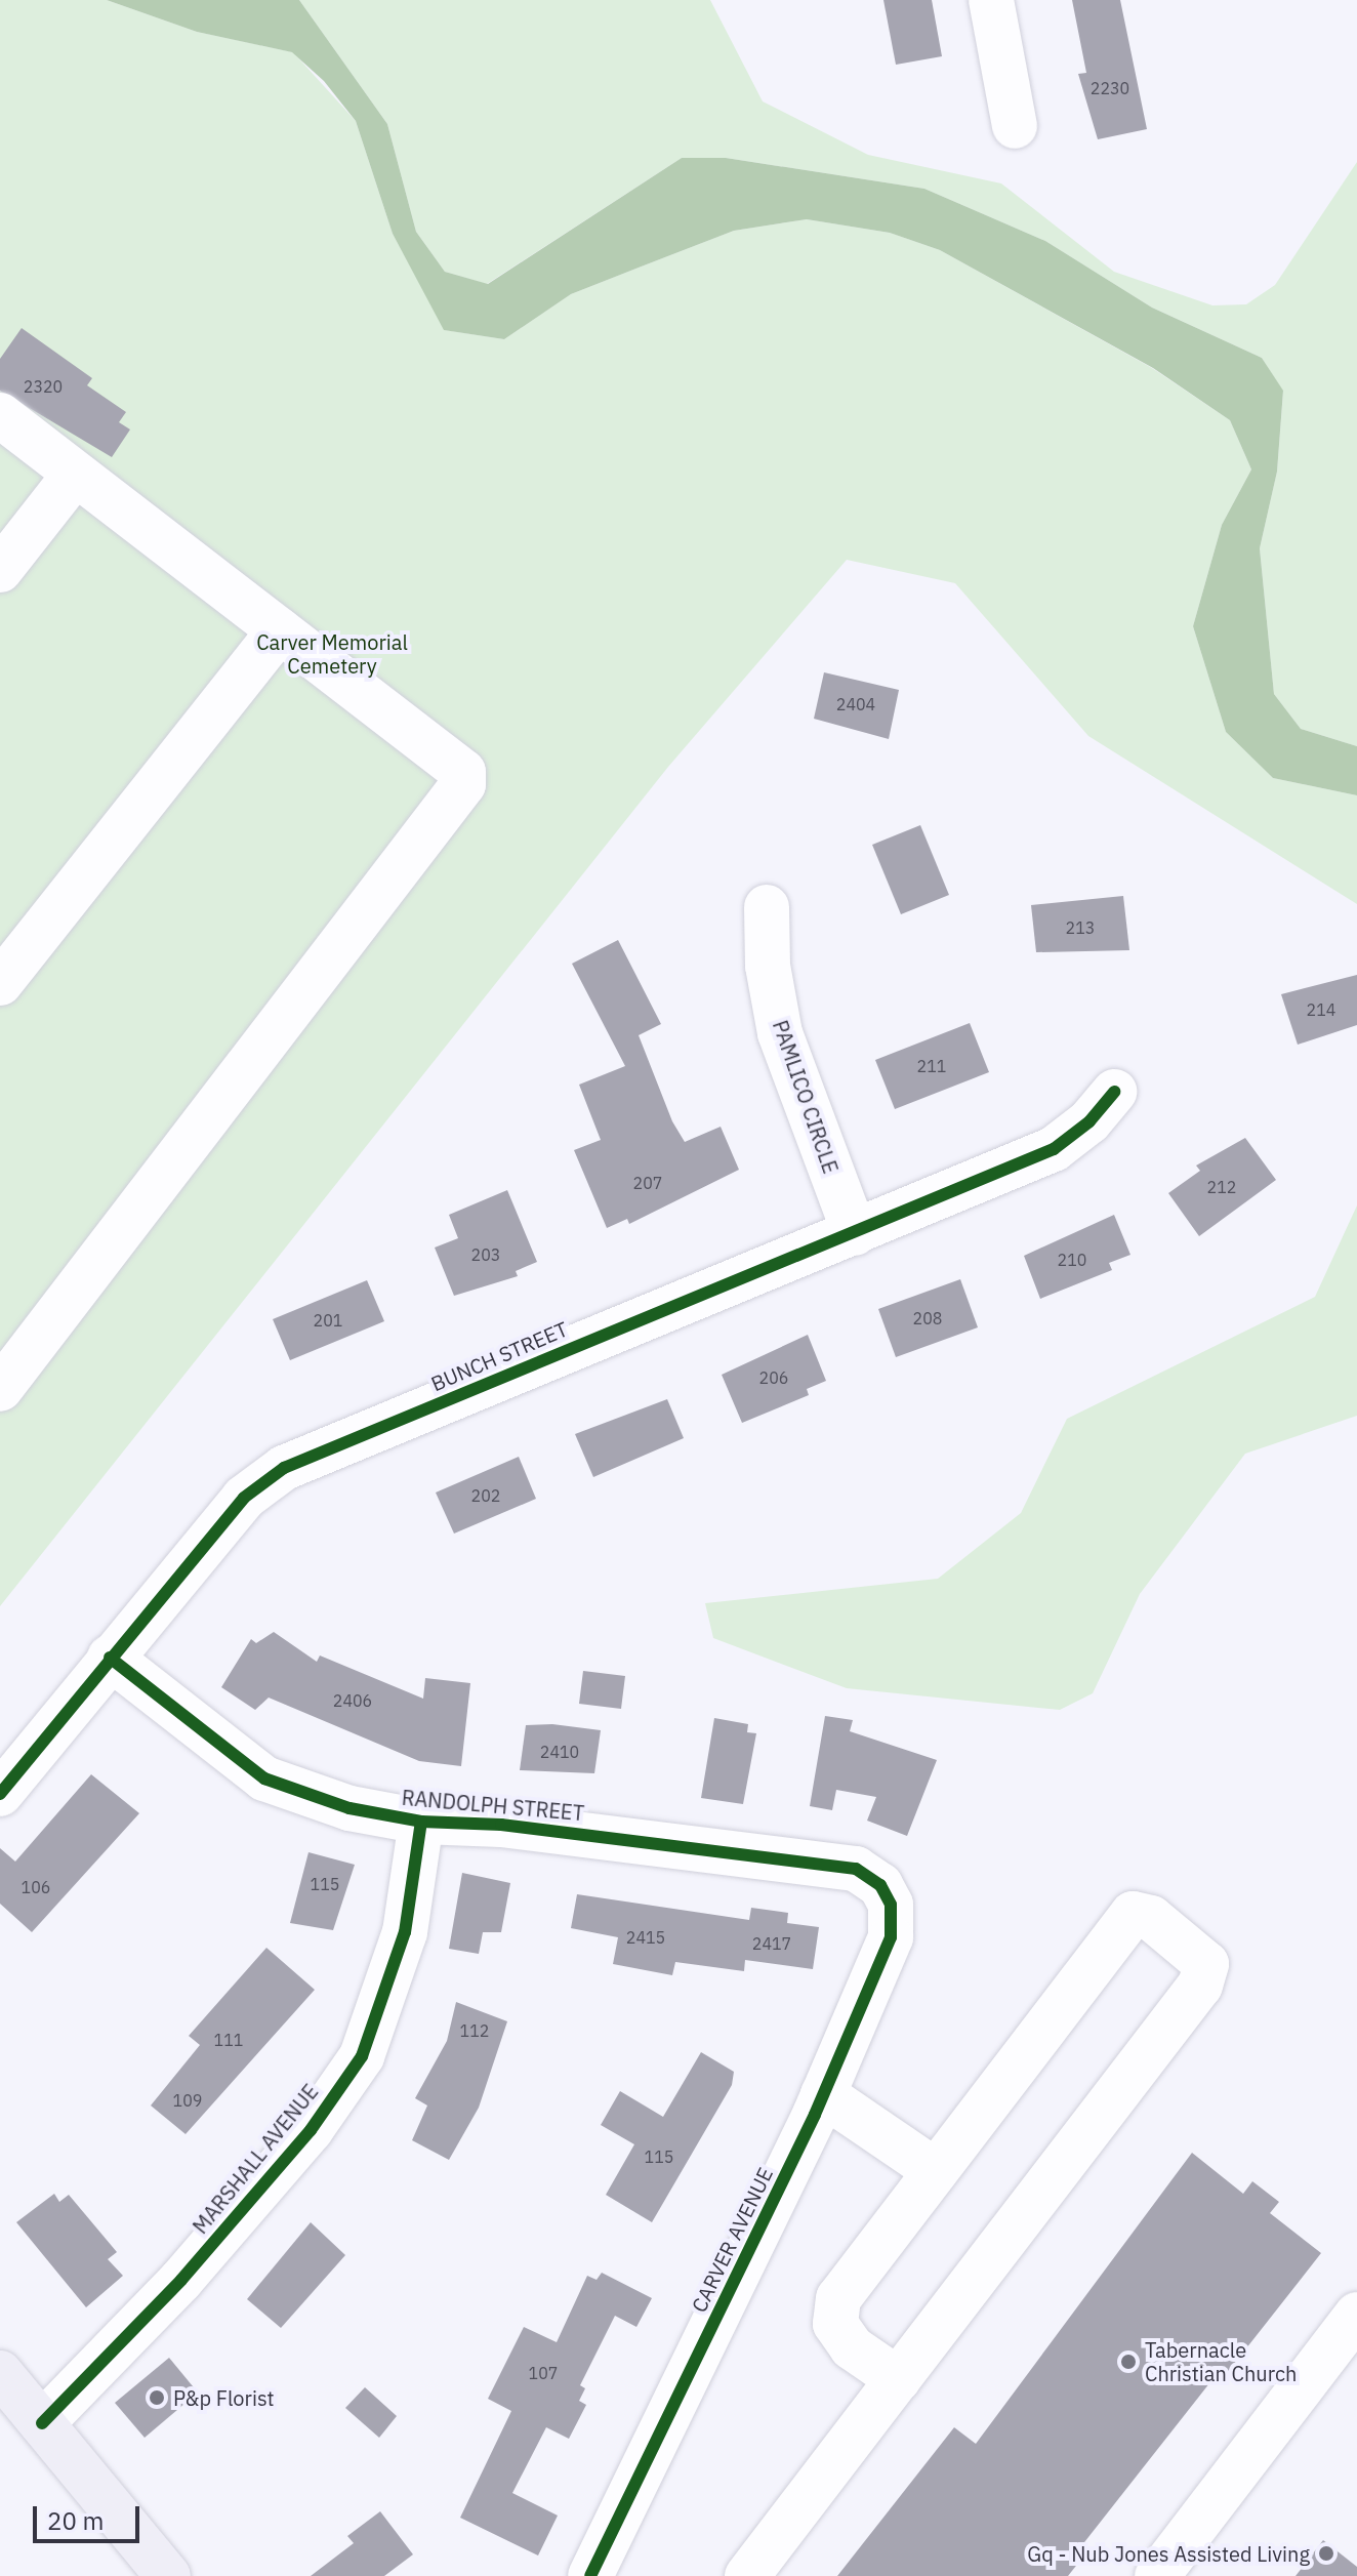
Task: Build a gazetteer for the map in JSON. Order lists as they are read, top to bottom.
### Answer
{
  "streets": {
    "street": [
      "PAMLICO CIRCLE",
      "BUNCH STREET",
      "RANDOLPH STREET",
      "MARSHALL AVENUE",
      "CARVER AVENUE"
    ]
  },
  "crossings": [
    ["PAMLICO CIRCLE", "BUNCH STREET"],
    ["BUNCH STREET", "RANDOLPH STREET"],
    ["RANDOLPH STREET", "MARSHALL AVENUE"],
    ["RANDOLPH STREET", "CARVER AVENUE"]
  ],
  "parks": ["Carver Memorial Cemetery"],
  "places": ["Tabernacle Christian Church", "P&p Florist", "Gq - Nub Jones Assisted Living"],
  "house_numbers": [
    "2230",
    "2320",
    "2404",
    "213",
    "214",
    "211",
    "207",
    "212",
    "203",
    "210",
    "208",
    "201",
    "206",
    "202",
    "2406",
    "2410",
    "115",
    "106",
    "2415",
    "2417",
    "112",
    "111",
    "109",
    "115",
    "107"
  ],
  "scale_bar": "20 m"
}
